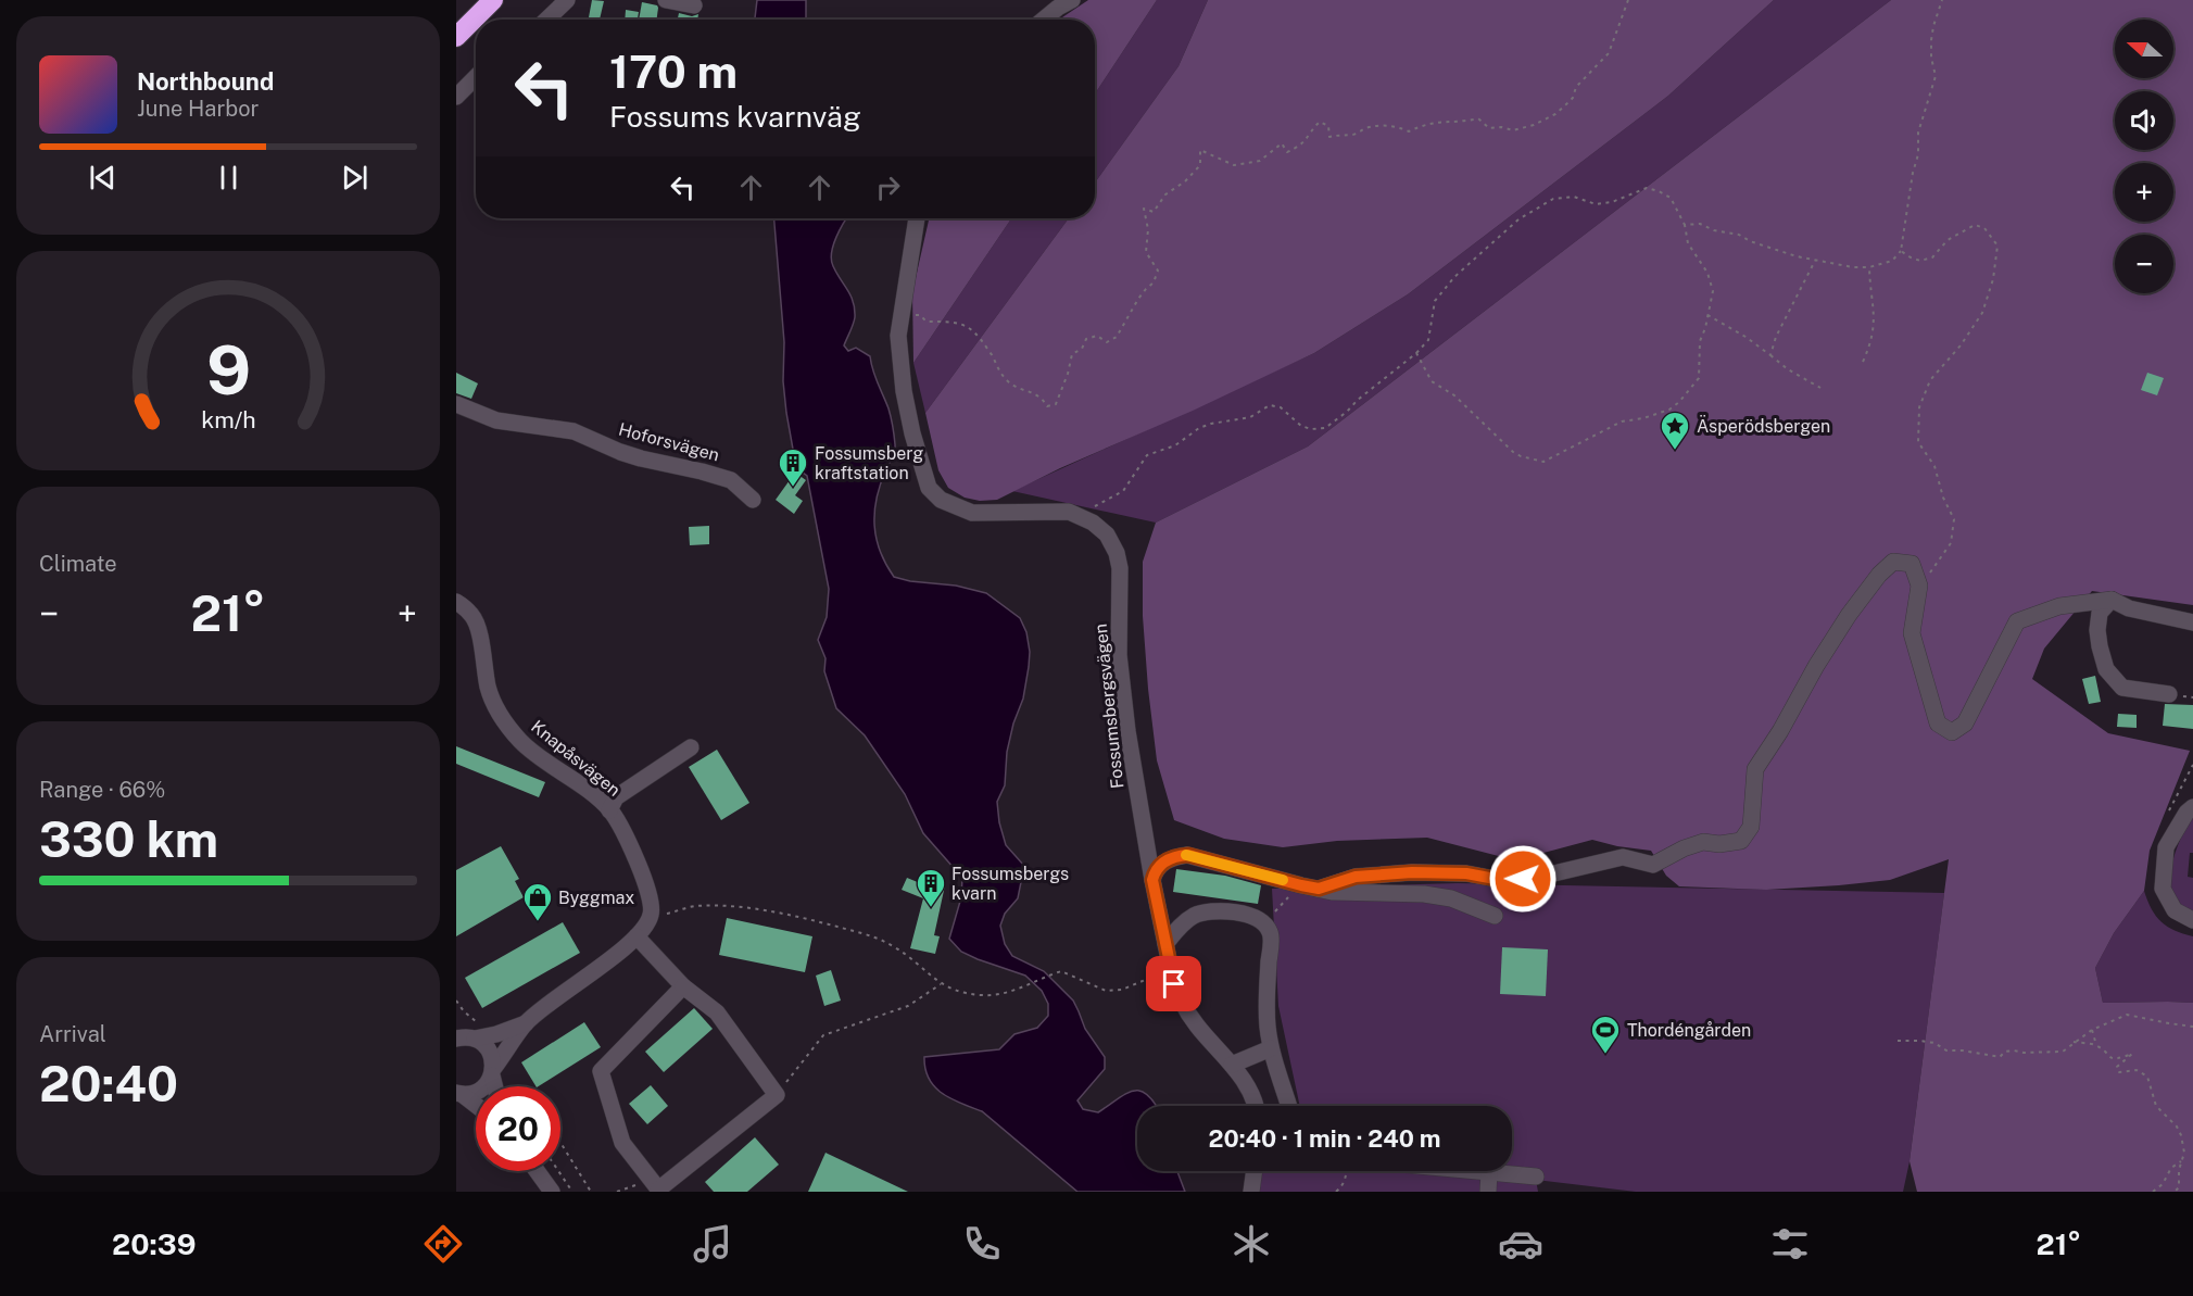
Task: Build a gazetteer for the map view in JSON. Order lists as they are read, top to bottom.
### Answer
{
  "streets": {
    "street": ["Hoforsvägen", "Fossumsbergsvägen", "Knapåsvägen"]
  },
  "places": {
    "place": ["Äsperödsbergen"],
    "building": ["Fossumsberg kraftstation", "Fossumsbergs kvarn"],
    "shop": ["Byggmax"],
    "sports": ["Thordéngården"]
  },
  "north": "left",
  "page": {
    "map_buttons": ["+", "−"],
    "turn": ["170 m", "Fossums kvarnväg"],
    "song": ["Northbound", "June Harbor"],
    "tile": [
      "Climate",
      ["Range · 66%", "330 km"],
      ["Arrival", "20:40"]
    ],
    "heat": ["−", "21°", "+"],
    "limit": "20",
    "trip": "20:40 · 1 min · 240 m",
    "tabs": ["20:39", "21°"],
    "gauge": ["9", "km/h"]
  }
}
